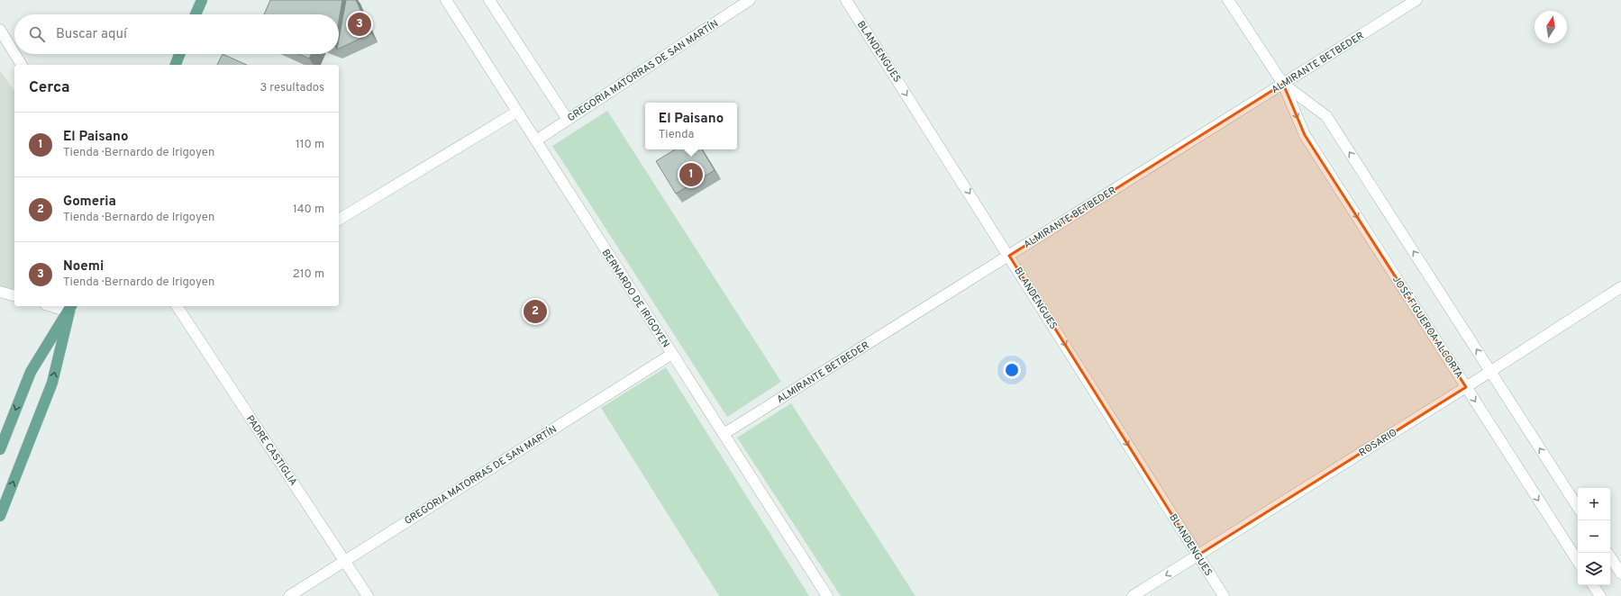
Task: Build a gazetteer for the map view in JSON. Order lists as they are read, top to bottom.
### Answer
{
  "streets": {
    "street": [
      "BLANDENGUES",
      "ALMIRANTE BETBEDER",
      "GREGORIA MATORRAS DE SAN MARTÍN",
      "BERNARDO DE IRIGOYEN",
      "JOSÉ FIGUEROA ALCORTA",
      "ROSARIO",
      "PADRE CASTIGLIA"
    ]
  },
  "crossings": [
    ["BLANDENGUES", "ALMIRANTE BETBEDER"],
    ["BLANDENGUES", "ROSARIO"],
    ["ALMIRANTE BETBEDER", "BERNARDO DE IRIGOYEN"],
    ["ALMIRANTE BETBEDER", "JOSÉ FIGUEROA ALCORTA"],
    ["GREGORIA MATORRAS DE SAN MARTÍN", "BERNARDO DE IRIGOYEN"],
    ["GREGORIA MATORRAS DE SAN MARTÍN", "PADRE CASTIGLIA"],
    ["JOSÉ FIGUEROA ALCORTA", "ROSARIO"]
  ],
  "one_way": ["BLANDENGUES"],
  "north": "top",
  "page": {
    "pins": ["3", "1", "2"],
    "search": "Buscar aquí",
    "heading": ["Cerca", "3 resultados"],
    "popup": ["El Paisano", "Tienda"],
    "list": [
      {
        "mark": "1",
        "name": "El Paisano",
        "note": "Tienda · Bernardo de Irigoyen",
        "value": "110 m"
      },
      {
        "mark": "2",
        "name": "Gomeria",
        "note": "Tienda · Bernardo de Irigoyen",
        "value": "140 m"
      },
      {
        "mark": "3",
        "name": "Noemi",
        "note": "Tienda · Bernardo de Irigoyen",
        "value": "210 m"
      }
    ],
    "map_buttons": ["+", "−"]
  }
}
